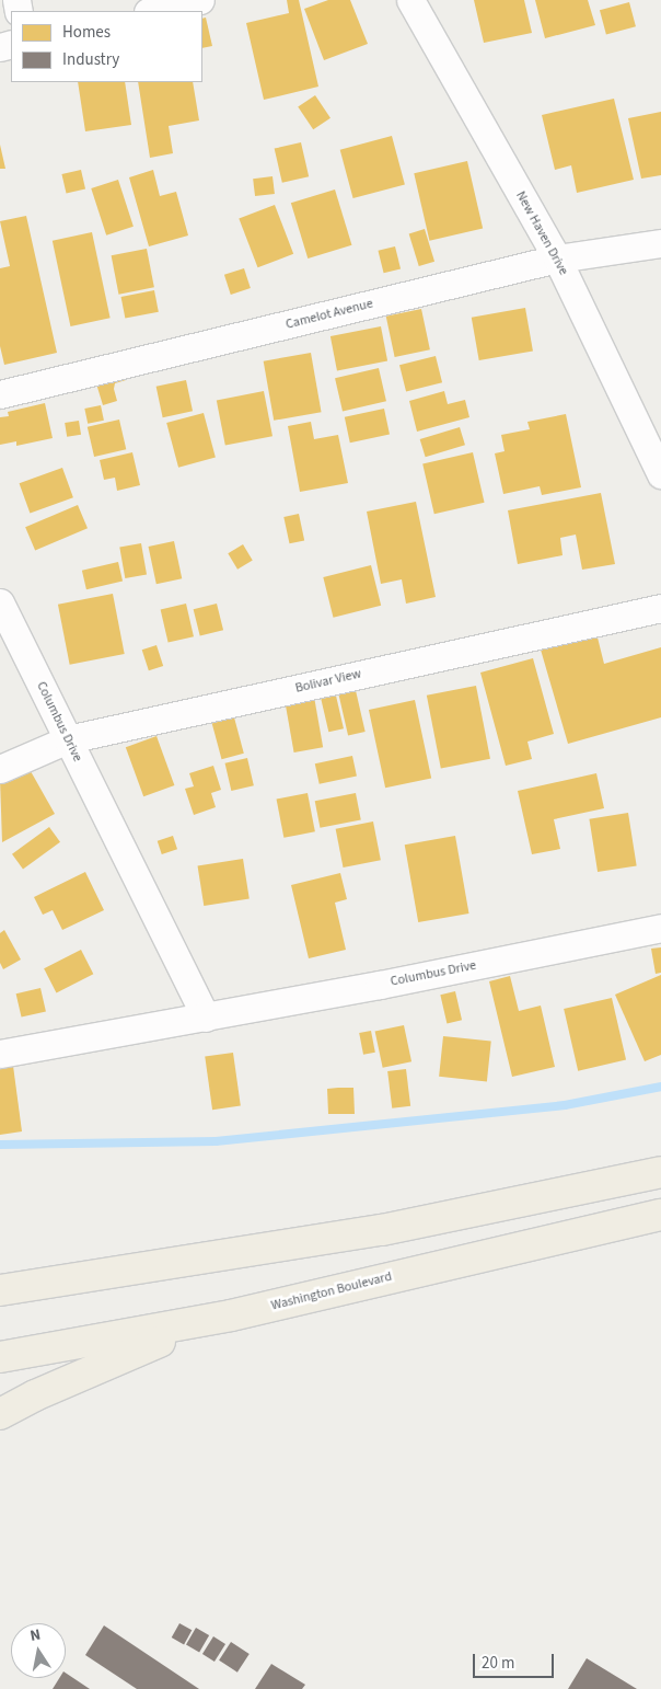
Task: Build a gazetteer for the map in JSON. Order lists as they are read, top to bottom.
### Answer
{
  "streets": {
    "highway": ["Washington Boulevard"],
    "street": [
      "New Haven Drive",
      "Camelot Avenue",
      "Bolivar View",
      "Columbus Drive"
    ]
  },
  "crossings": [
    ["New Haven Drive", "Camelot Avenue"],
    ["Bolivar View", "Columbus Drive"]
  ],
  "legend": ["Homes", "Industry"],
  "scale_bar": "20 m",
  "north": "top"
}
